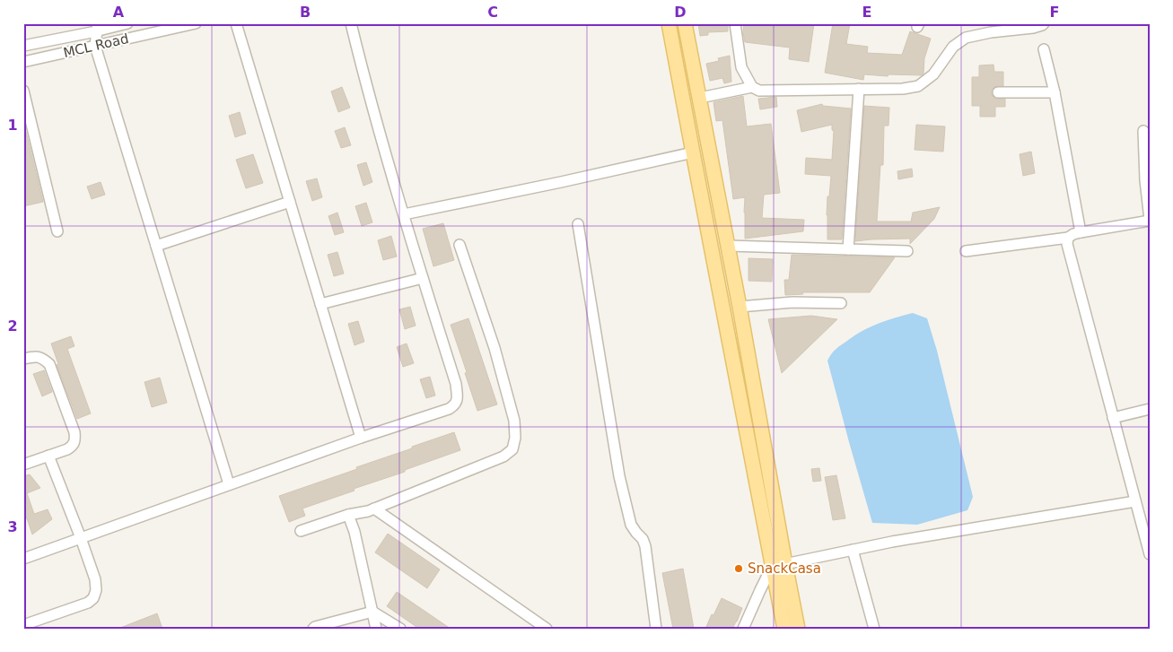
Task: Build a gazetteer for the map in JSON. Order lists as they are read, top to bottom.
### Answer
{
  "streets": {
    "street": ["MCL Road"]
  },
  "places": ["SnackCasa"],
  "grid": {
    "columns": [
      "A",
      "B",
      "C",
      "D",
      "E",
      "F"
    ],
    "rows": ["1", "2", "3"]
  }
}
